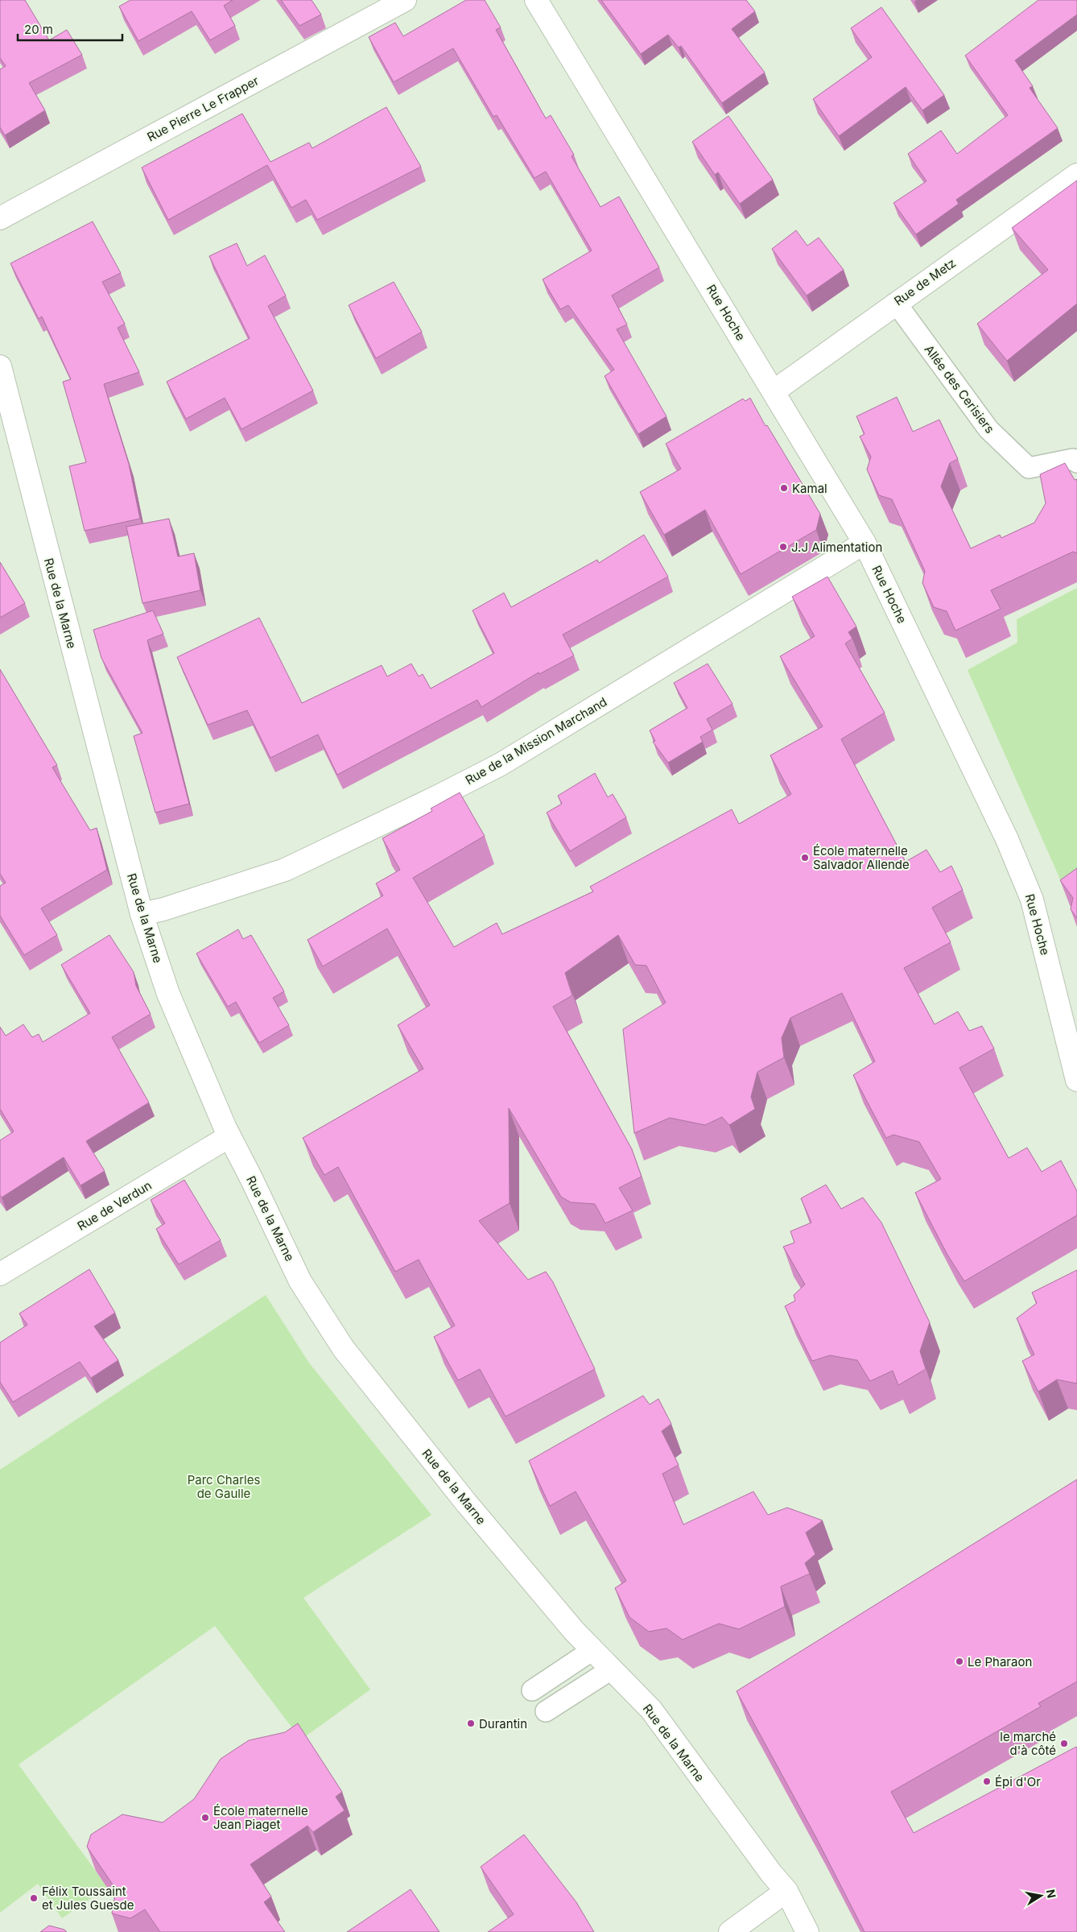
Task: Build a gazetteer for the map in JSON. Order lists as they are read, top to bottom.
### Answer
{
  "streets": {
    "street": [
      "Rue Pierre Le Frapper",
      "Rue de Metz",
      "Rue Hoche",
      "Rue de la Marne",
      "Rue de la Mission Marchand",
      "Rue de Verdun"
    ],
    "lane": ["Allée des Cerisiers"]
  },
  "crossings": [
    ["Rue de Metz", "Rue Hoche"],
    ["Rue de Metz", "Allée des Cerisiers"],
    ["Rue Hoche", "Rue de la Mission Marchand"],
    ["Rue de la Marne", "Rue de la Mission Marchand"],
    ["Rue de la Marne", "Rue de Verdun"]
  ],
  "parks": ["Parc Charles de Gaulle"],
  "places": [
    "Kamal",
    "J.J Alimentation",
    "École maternelle Salvador Allende",
    "Le Pharaon",
    "Durantin",
    "le marché d'à côté",
    "Épi d'Or",
    "École maternelle Jean Piaget",
    "Félix Toussaint et Jules Guesde"
  ],
  "scale_bar": "20 m",
  "north": "right"
}
